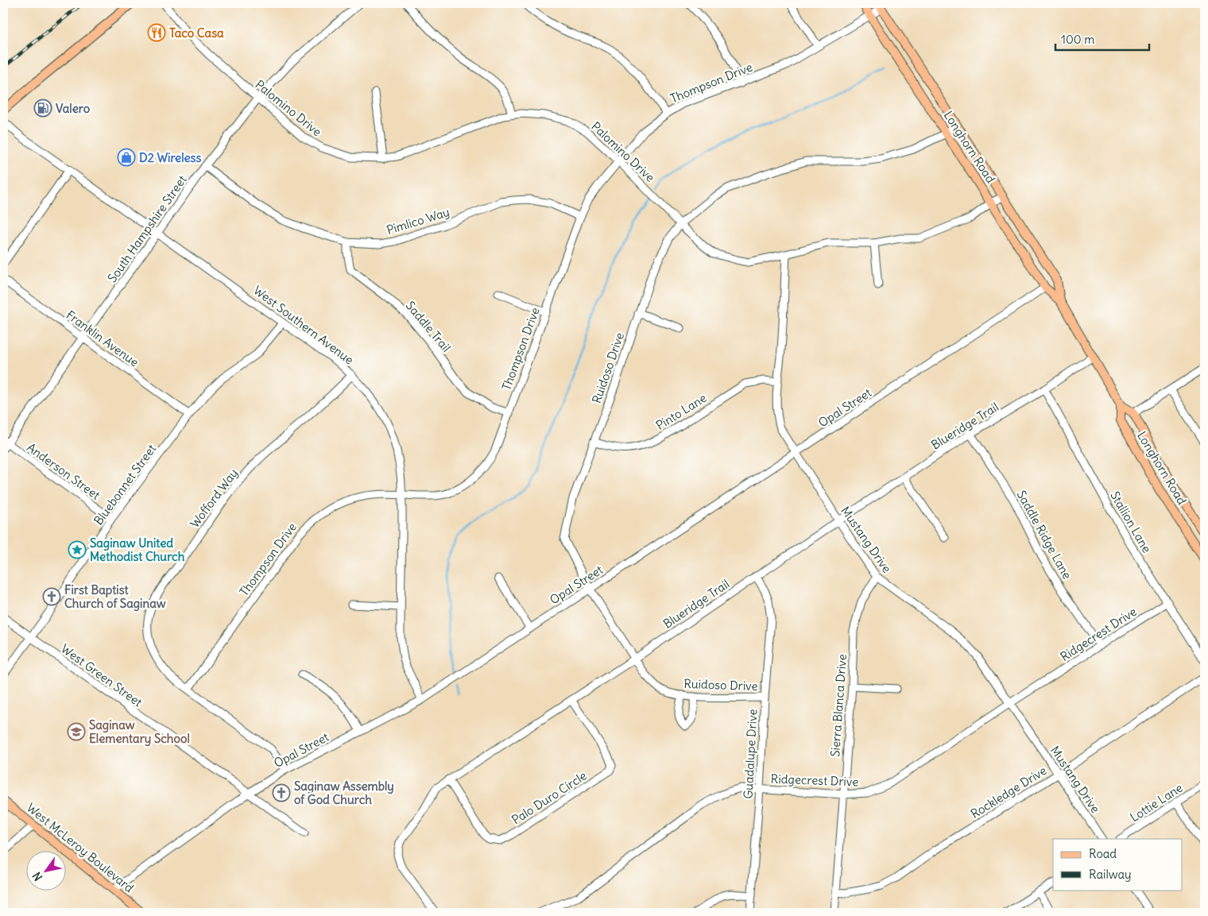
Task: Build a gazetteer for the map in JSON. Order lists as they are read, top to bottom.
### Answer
{
  "streets": {
    "main road": ["Longhorn Road", "West McLeroy Boulevard"],
    "street": [
      "Thompson Drive",
      "Palomino Drive",
      "Pimlico Way",
      "South Hampshire Street",
      "West Southern Avenue",
      "Saddle Trail",
      "Franklin Avenue",
      "Ruidoso Drive",
      "Opal Street",
      "Pinto Lane",
      "Blueridge Trail",
      "Anderson Street",
      "Bluebonnet Street",
      "Wofford Way",
      "Stallion Lane",
      "Saddle Ridge Lane",
      "Mustang Drive",
      "Ridgecrest Drive",
      "West Green Street",
      "Sierra Blanca Drive",
      "Guadalupe Drive",
      "Rockledge Drive",
      "Palo Duro Circle",
      "Lottie Lane"
    ]
  },
  "crossings": [
    ["Thompson Drive", "Palomino Drive"],
    ["Thompson Drive", "Longhorn Road"],
    ["Thompson Drive", "Pimlico Way"],
    ["Thompson Drive", "West Southern Avenue"],
    ["Thompson Drive", "Saddle Trail"],
    ["Thompson Drive", "Wofford Way"],
    ["Palomino Drive", "Longhorn Road"],
    ["Palomino Drive", "South Hampshire Street"],
    ["Palomino Drive", "Ruidoso Drive"],
    ["Palomino Drive", "Mustang Drive"],
    ["Longhorn Road", "Ruidoso Drive"],
    ["Longhorn Road", "Opal Street"],
    ["Longhorn Road", "Blueridge Trail"],
    ["Pimlico Way", "South Hampshire Street"],
    ["Pimlico Way", "Saddle Trail"],
    ["South Hampshire Street", "West Southern Avenue"],
    ["South Hampshire Street", "Franklin Avenue"],
    ["South Hampshire Street", "Anderson Street"],
    ["West Southern Avenue", "Opal Street"],
    ["West Southern Avenue", "Bluebonnet Street"],
    ["West Southern Avenue", "Wofford Way"],
    ["Franklin Avenue", "Bluebonnet Street"],
    ["Ruidoso Drive", "Opal Street"],
    ["Ruidoso Drive", "Pinto Lane"],
    ["Ruidoso Drive", "Blueridge Trail"],
    ["Ruidoso Drive", "Guadalupe Drive"],
    ["Opal Street", "Wofford Way"],
    ["Opal Street", "Mustang Drive"],
    ["Opal Street", "West Green Street"],
    ["Opal Street", "West McLeroy Boulevard"],
    ["Pinto Lane", "Mustang Drive"],
    ["Blueridge Trail", "Stallion Lane"],
    ["Blueridge Trail", "Saddle Ridge Lane"],
    ["Blueridge Trail", "Mustang Drive"],
    ["Blueridge Trail", "Guadalupe Drive"],
    ["Blueridge Trail", "Palo Duro Circle"],
    ["Anderson Street", "Bluebonnet Street"],
    ["Bluebonnet Street", "West Green Street"],
    ["Stallion Lane", "Ridgecrest Drive"],
    ["Saddle Ridge Lane", "Ridgecrest Drive"],
    ["Mustang Drive", "Ridgecrest Drive"],
    ["Mustang Drive", "Sierra Blanca Drive"],
    ["Mustang Drive", "Rockledge Drive"],
    ["Ridgecrest Drive", "Sierra Blanca Drive"],
    ["Ridgecrest Drive", "Guadalupe Drive"],
    ["Sierra Blanca Drive", "Rockledge Drive"]
  ],
  "places": {
    "restaurant": ["Taco Casa"],
    "fuel station": ["Valero"],
    "shop": ["D2 Wireless"],
    "place": ["Saginaw United Methodist Church"],
    "church": ["First Baptist Church of Saginaw", "Saginaw Assembly of God Church"],
    "school or university": ["Saginaw Elementary School"]
  },
  "legend": ["Road", "Railway"],
  "scale_bar": "100 m",
  "north": "bottom left"
}
